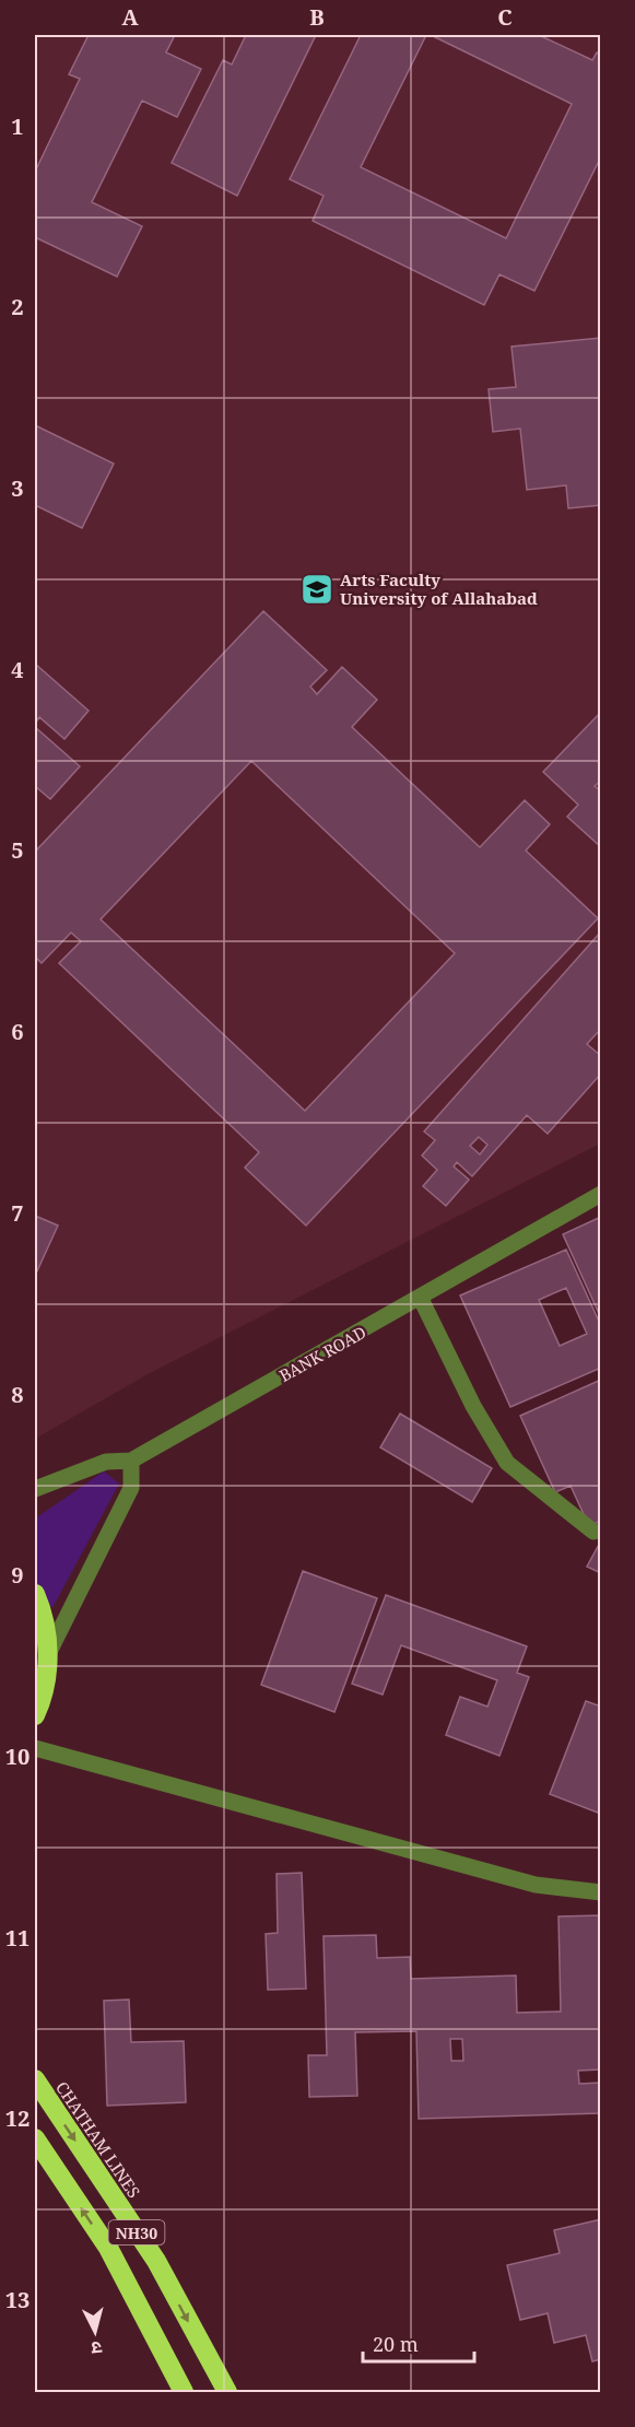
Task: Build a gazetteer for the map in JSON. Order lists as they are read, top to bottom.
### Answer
{
  "streets": {
    "highway": ["CHATHAM LINES", "NH30"],
    "street": ["BANK ROAD"]
  },
  "places": {
    "school or university": ["Arts Faculty University of Allahabad"]
  },
  "scale_bar": "20 m",
  "north": "bottom",
  "grid": {
    "columns": ["A", "B", "C"],
    "rows": [
      "1",
      "2",
      "3",
      "4",
      "5",
      "6",
      "7",
      "8",
      "9",
      "10",
      "11",
      "12",
      "13"
    ]
  }
}
